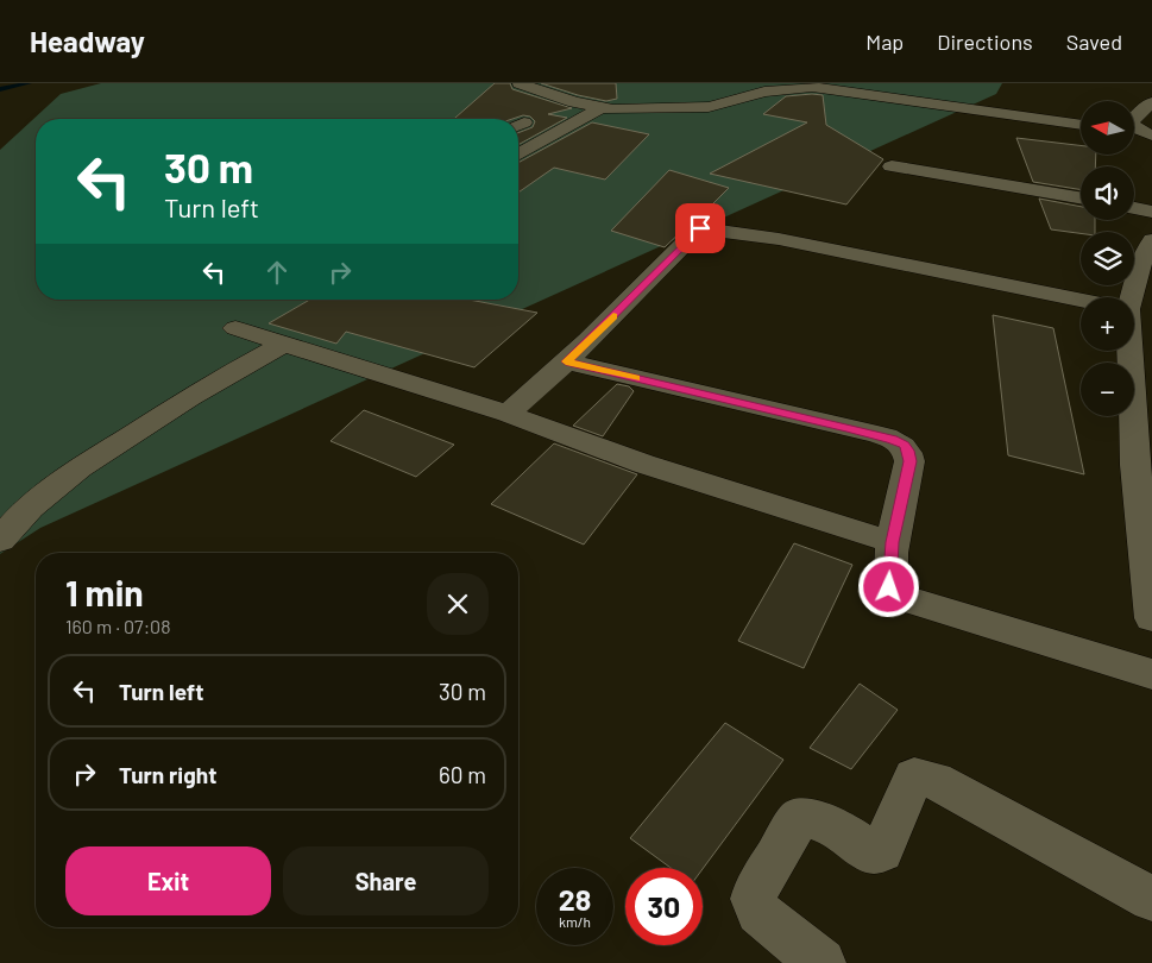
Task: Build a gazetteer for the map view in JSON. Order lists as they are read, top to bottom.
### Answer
{
  "north": "left",
  "page": {
    "header": "Headway",
    "nav": ["Map", "Directions", "Saved"],
    "map_buttons": ["+", "−"],
    "turn": ["30 m", "Turn left"],
    "heading": ["1 min", "160 m · 07:08"],
    "list": [
      {
        "name": "Turn left",
        "value": "30 m"
      },
      {
        "name": "Turn right",
        "value": "60 m"
      }
    ],
    "buttons": ["Exit", "Share"],
    "speed": "28 km/h",
    "limit": "30"
  }
}
